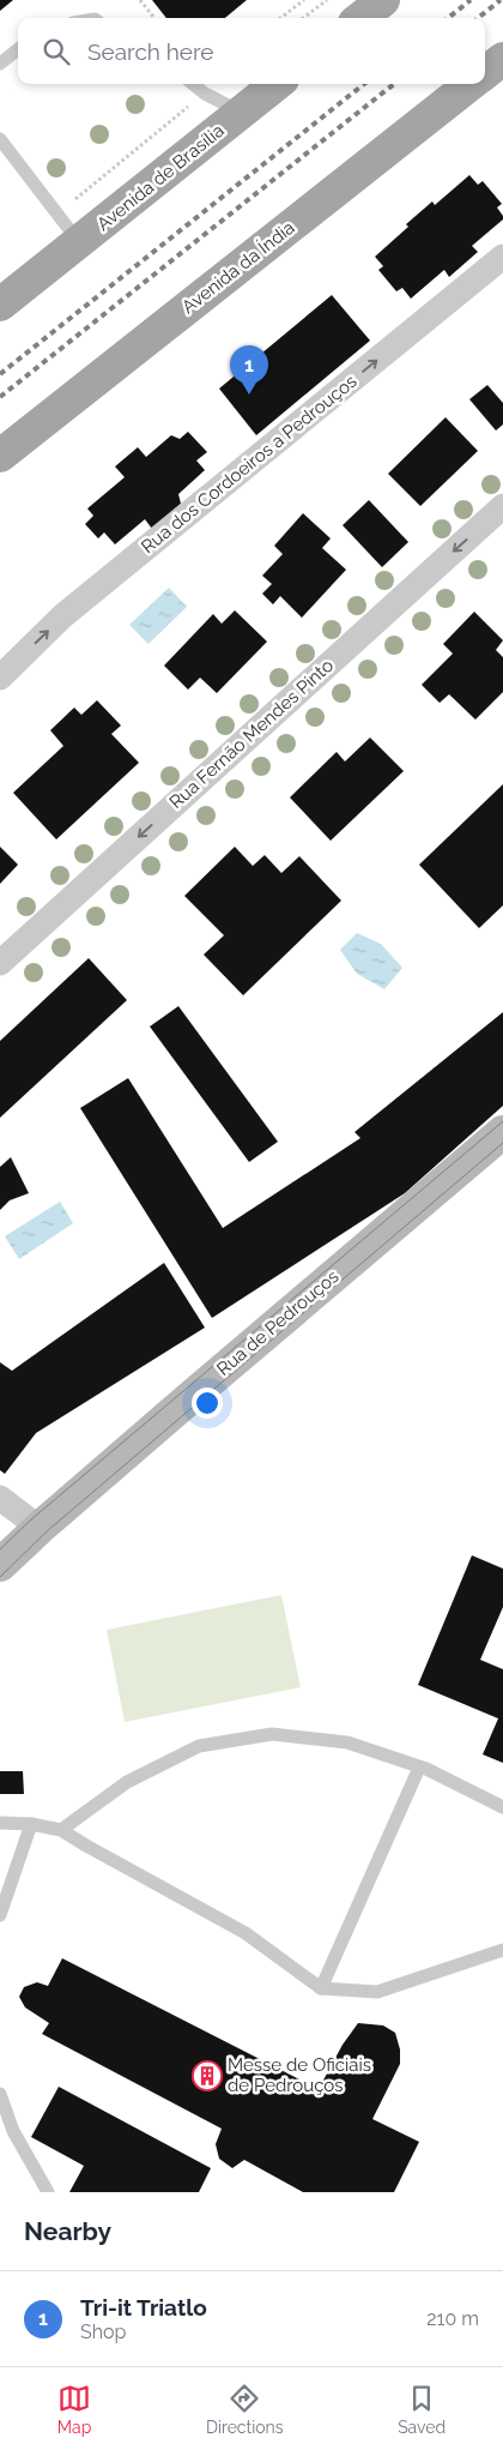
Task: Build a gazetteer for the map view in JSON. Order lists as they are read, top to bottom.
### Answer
{
  "streets": {
    "main road": ["Avenida de Brasília", "Avenida da Índia"],
    "street": ["Rua dos Cordoeiros a Pedrouços", "Rua Fernão Mendes Pinto", "Rua de Pedrouços"]
  },
  "one_way": ["Rua dos Cordoeiros a Pedrouços", "Rua Fernão Mendes Pinto"],
  "places": {
    "building": ["Messe de Oficiais de Pedrouços"]
  },
  "page": {
    "search": "Search here",
    "pins": "1",
    "heading": "Nearby",
    "list": [
      {
        "mark": "1",
        "name": "Tri-it Triatlo",
        "note": "Shop",
        "value": "210 m"
      }
    ],
    "nav": ["Map", "Directions", "Saved"]
  }
}
